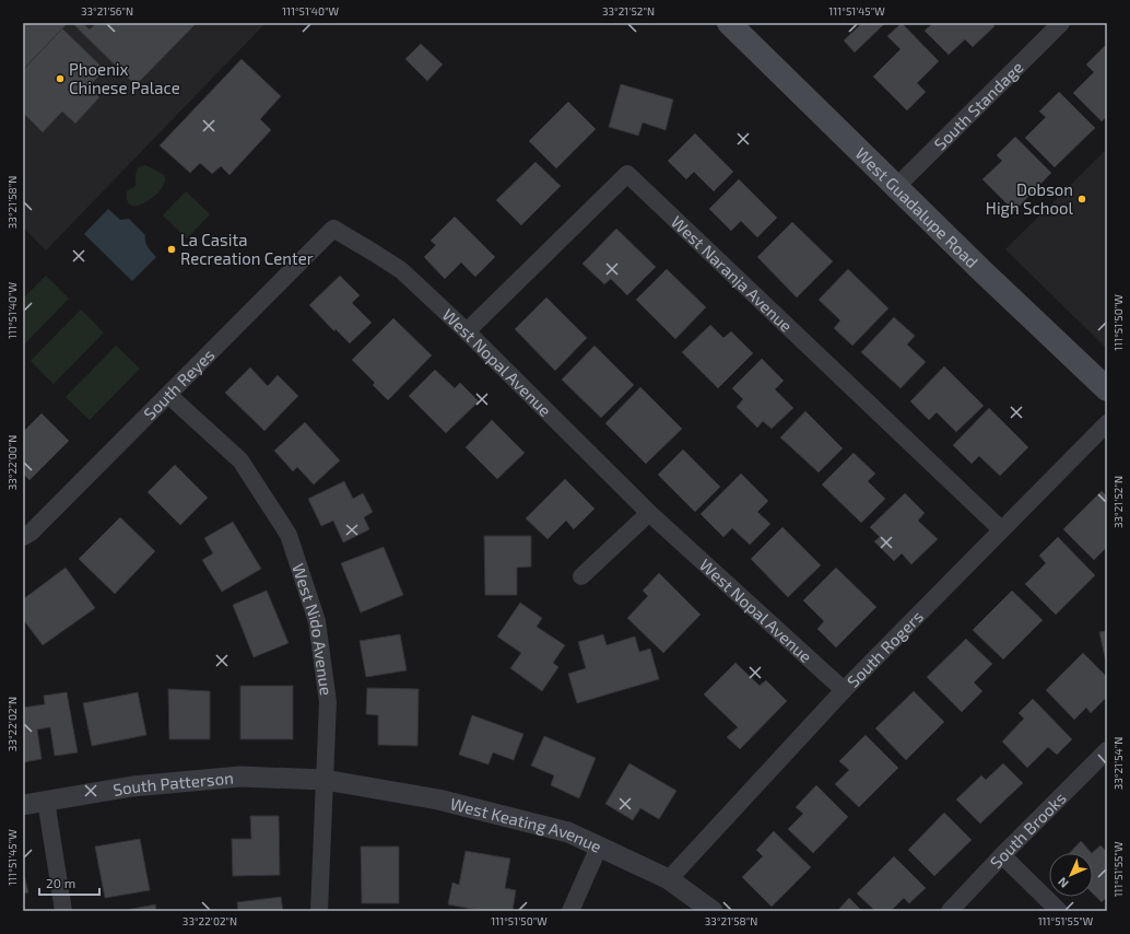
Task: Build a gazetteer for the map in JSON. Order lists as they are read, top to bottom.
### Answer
{
  "streets": {
    "main road": ["West Guadalupe Road"],
    "street": [
      "South Standage",
      "West Naranja Avenue",
      "West Nopal Avenue",
      "South Reyes",
      "West Nido Avenue",
      "South Rogers",
      "South Patterson",
      "West Keating Avenue",
      "South Brooks"
    ]
  },
  "crossings": [
    ["South Standage", "West Guadalupe Road"],
    ["West Naranja Avenue", "West Nopal Avenue"],
    ["West Naranja Avenue", "South Rogers"],
    ["West Nopal Avenue", "South Reyes"],
    ["West Nopal Avenue", "South Rogers"],
    ["South Reyes", "West Nido Avenue"],
    ["West Nido Avenue", "South Patterson"],
    ["West Nido Avenue", "West Keating Avenue"],
    ["South Rogers", "West Keating Avenue"],
    ["South Patterson", "West Keating Avenue"]
  ],
  "places": ["Phoenix Chinese Palace", "Dobson High School", "La Casita Recreation Center"],
  "scale_bar": "20 m",
  "north": "bottom left",
  "coordinates": [
    "33°21'56\"N",
    "111°51'40\"W",
    "33°21'52\"N",
    "111°51'45\"W",
    "33°21'58\"N",
    "111°51'50\"W",
    "33°22'00\"N",
    "33°22'02\"N",
    "33°21'54\"N",
    "111°51'55\"W"
  ]
}
